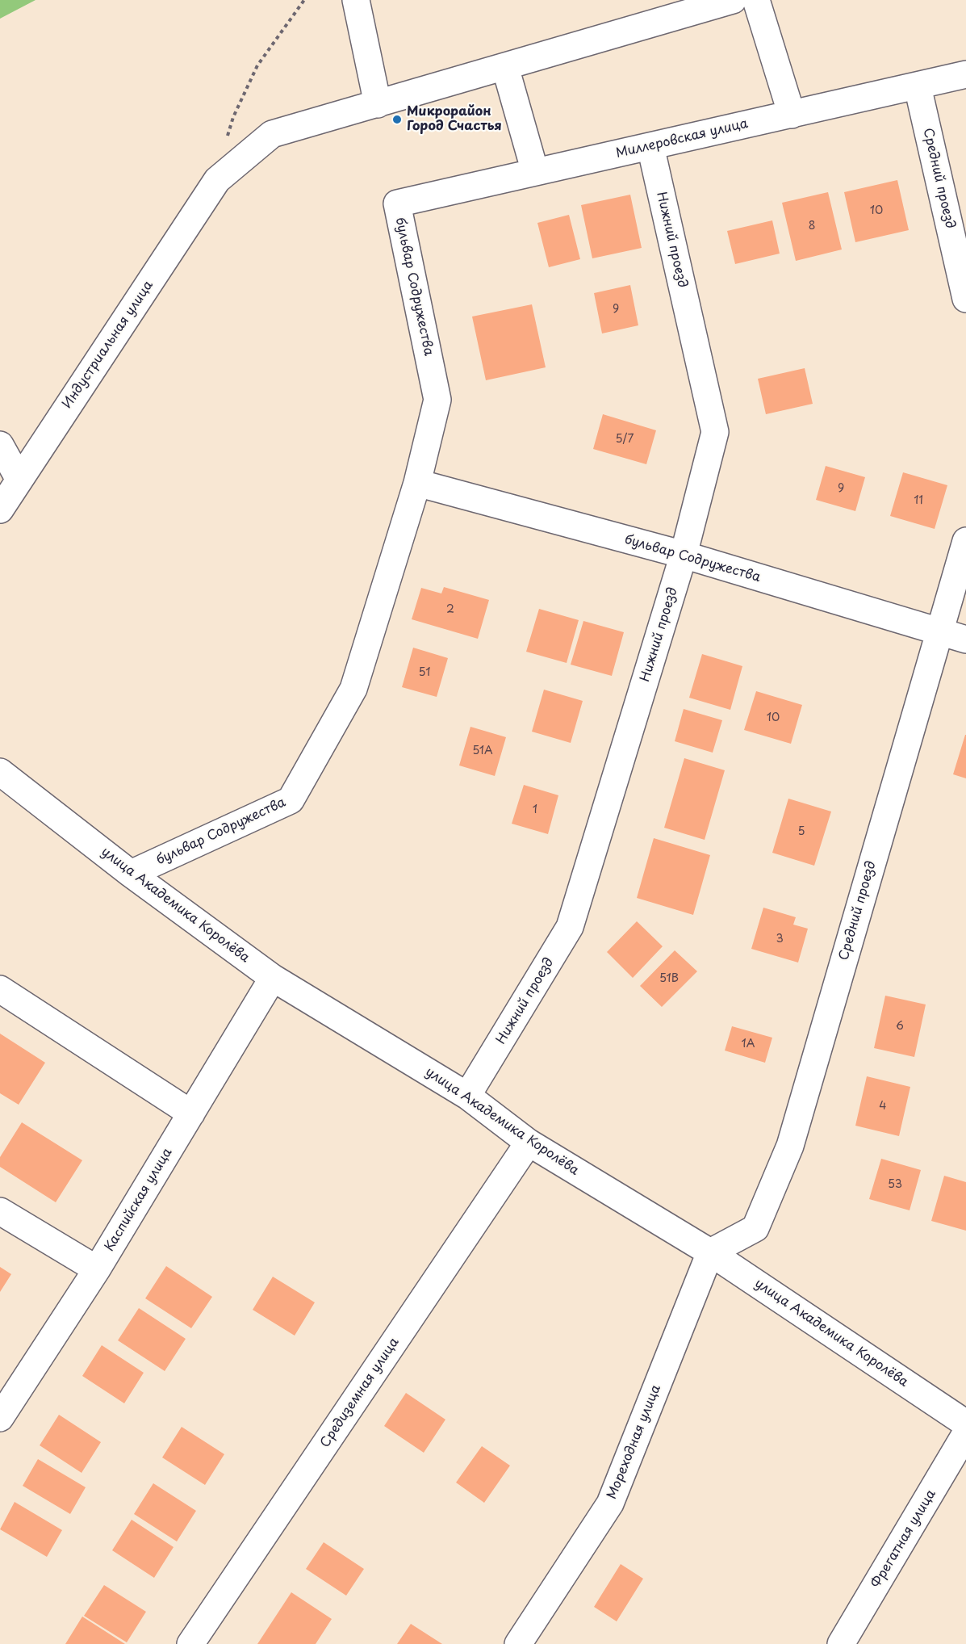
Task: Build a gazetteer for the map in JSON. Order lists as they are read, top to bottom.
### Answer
{
  "streets": {
    "street": [
      "Миллеровская улица",
      "Средний проезд",
      "Нижний проезд",
      "бульвар Содружества",
      "Индустриальная улица",
      "улица Академика Королёва",
      "Каспийская улица",
      "Средиземная улица",
      "Мореходная улица",
      "Фрегатная улица"
    ]
  },
  "crossings": [
    ["Миллеровская улица", "Средний проезд"],
    ["Миллеровская улица", "Нижний проезд"],
    ["Миллеровская улица", "бульвар Содружества"],
    ["Средний проезд", "бульвар Содружества"],
    ["Средний проезд", "улица Академика Королёва"],
    ["Средний проезд", "Мореходная улица"],
    ["Нижний проезд", "бульвар Содружества"],
    ["Нижний проезд", "улица Академика Королёва"],
    ["бульвар Содружества", "улица Академика Королёва"],
    ["улица Академика Королёва", "Каспийская улица"],
    ["улица Академика Королёва", "Средиземная улица"],
    ["улица Академика Королёва", "Мореходная улица"]
  ],
  "places": ["Микрорайон Город Счастья"],
  "house_numbers": [
    "10",
    "8",
    "9",
    "5/7",
    "9",
    "11",
    "2",
    "51",
    "10",
    "51А",
    "1",
    "5",
    "3",
    "51В",
    "6",
    "1А",
    "4",
    "53"
  ]
}
